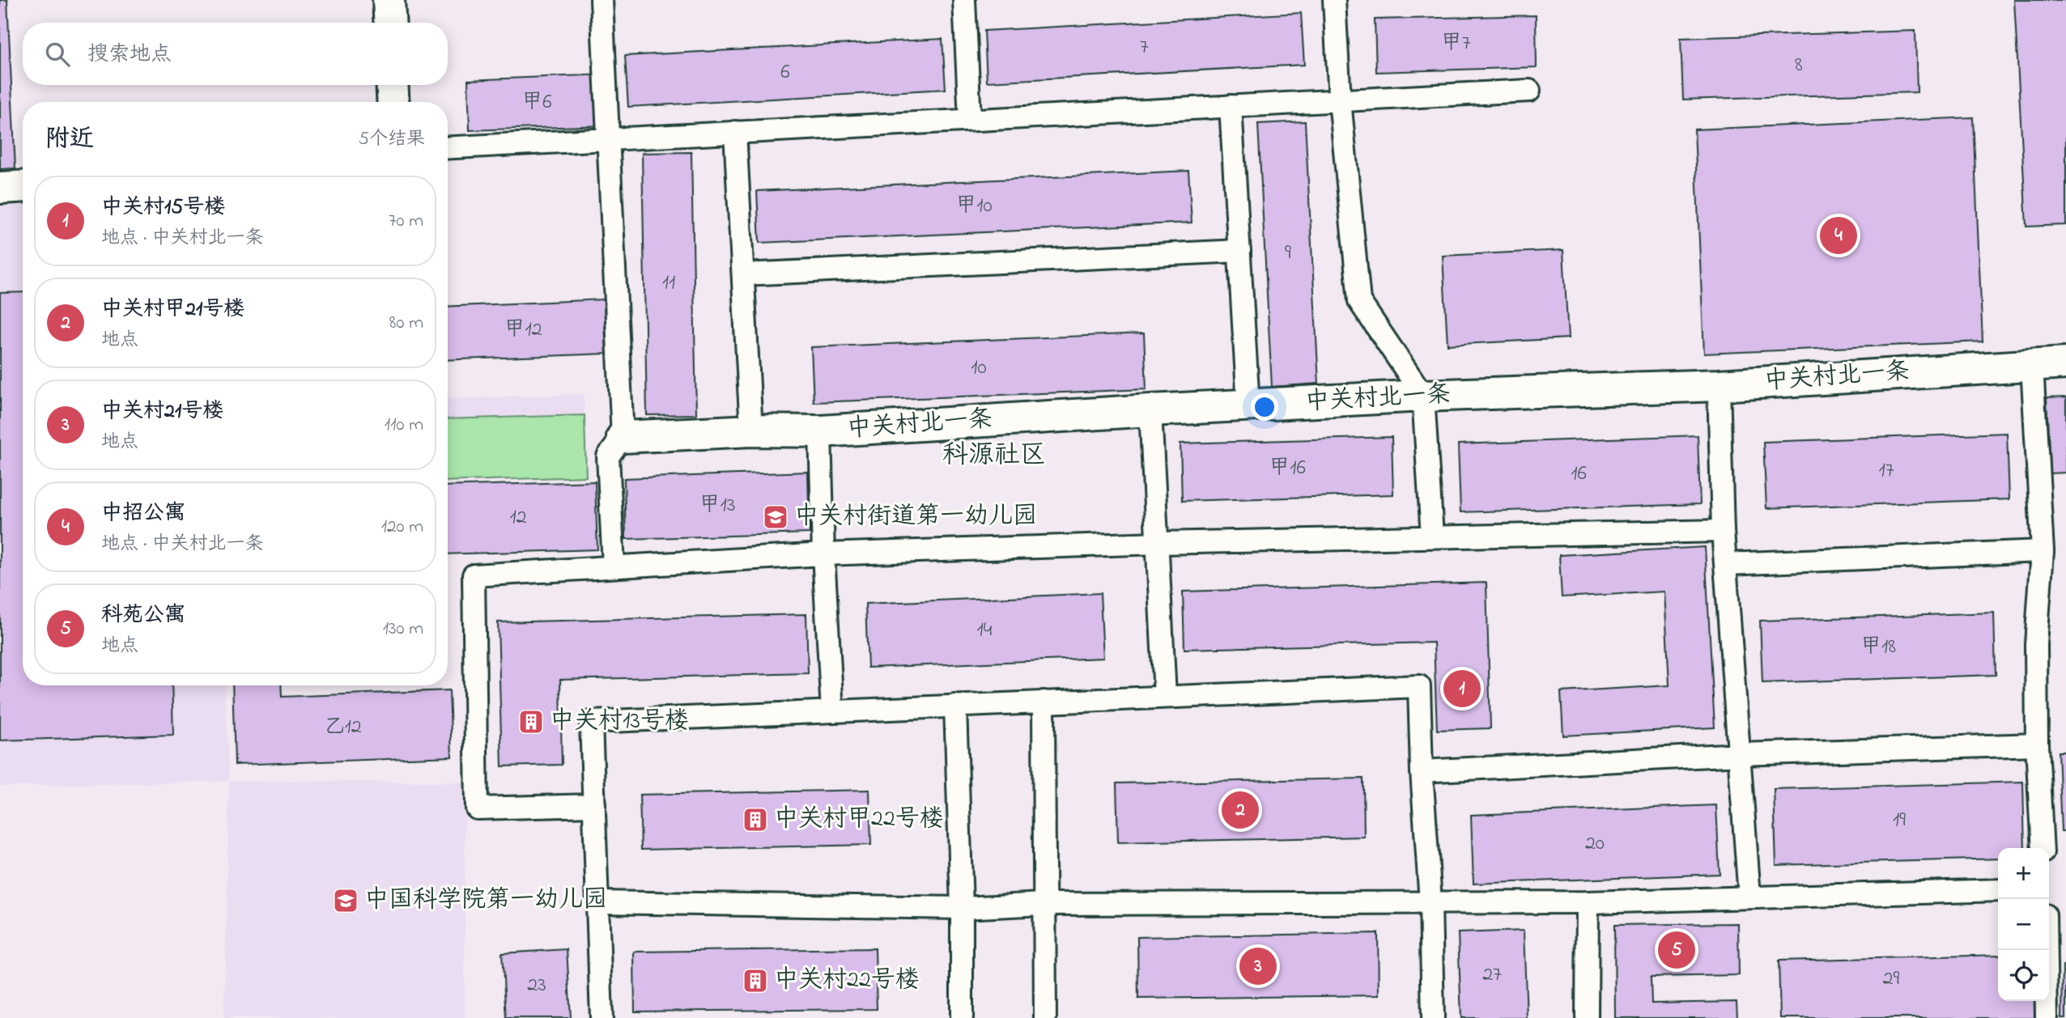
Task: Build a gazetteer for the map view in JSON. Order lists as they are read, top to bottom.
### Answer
{
  "streets": {
    "street": ["中关村北一条"]
  },
  "districts": ["科源社区"],
  "places": {
    "school or university": ["中关村街道第一幼儿园", "中国科学院第一幼儿园"],
    "building": ["中关村13号楼", "中关村甲22号楼", "中关村22号楼"]
  },
  "house_numbers": [
    "甲7",
    "7",
    "8",
    "6",
    "甲6",
    "甲10",
    "9",
    "11",
    "甲12",
    "10",
    "甲16",
    "17",
    "16",
    "甲13",
    "12",
    "14",
    "甲18",
    "乙12",
    "19",
    "20",
    "27",
    "29",
    "23"
  ],
  "page": {
    "search": "搜索地点",
    "heading": ["附近", "5个结果"],
    "list": [
      {
        "mark": "1",
        "name": "中关村15号楼",
        "note": "地点 · 中关村北一条",
        "value": "70 m"
      },
      {
        "mark": "2",
        "name": "中关村甲21号楼",
        "note": "地点",
        "value": "80 m"
      },
      {
        "mark": "3",
        "name": "中关村21号楼",
        "note": "地点",
        "value": "110 m"
      },
      {
        "mark": "4",
        "name": "中招公寓",
        "note": "地点 · 中关村北一条",
        "value": "120 m"
      },
      {
        "mark": "5",
        "name": "科苑公寓",
        "note": "地点",
        "value": "130 m"
      }
    ],
    "pins": [
      "4",
      "1",
      "2",
      "5",
      "3"
    ],
    "map_buttons": ["+", "−"]
  }
}
